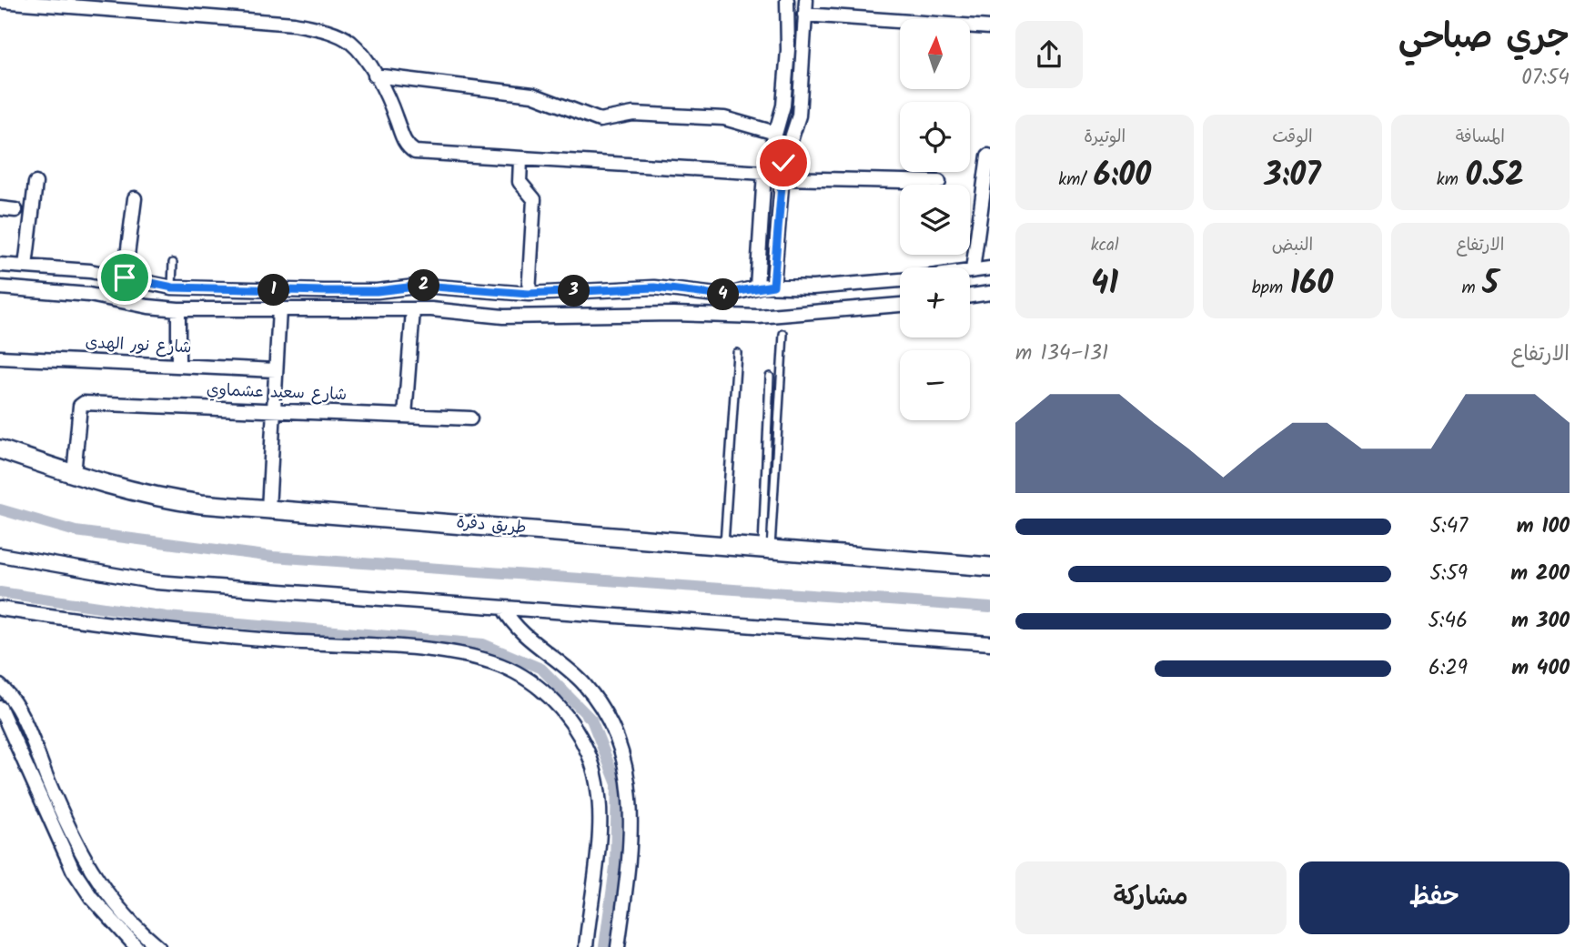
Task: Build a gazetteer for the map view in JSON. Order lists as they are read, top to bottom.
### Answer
{
  "streets": {
    "main road": ["طريق دفرة"],
    "street": ["شارع نور الهدى", "شارع سعيد عشماوي"]
  },
  "crossings": [
    ["شارع سعيد عشماوي", "طريق دفرة"]
  ],
  "north": "top",
  "page": {
    "heading": ["جري صباحي", "07:54"],
    "map_buttons": ["+", "−"],
    "stats": [
      ["المسافة", "0.52 km"],
      ["الوقت", "3:07"],
      ["الوتيرة", "6:00 /km"],
      ["الارتفاع", "5 m"],
      ["النبض", "160 bpm"],
      ["kcal", "41"]
    ],
    "pins": [
      "2",
      "1",
      "3",
      "4"
    ],
    "chart": ["الارتفاع", "131–134 m"],
    "list": [
      {
        "name": "100 m",
        "note": "5:47"
      },
      {
        "name": "200 m",
        "note": "5:59"
      },
      {
        "name": "300 m",
        "note": "5:46"
      },
      {
        "name": "400 m",
        "note": "6:29"
      }
    ],
    "buttons": ["حفظ", "مشاركة"]
  }
}
